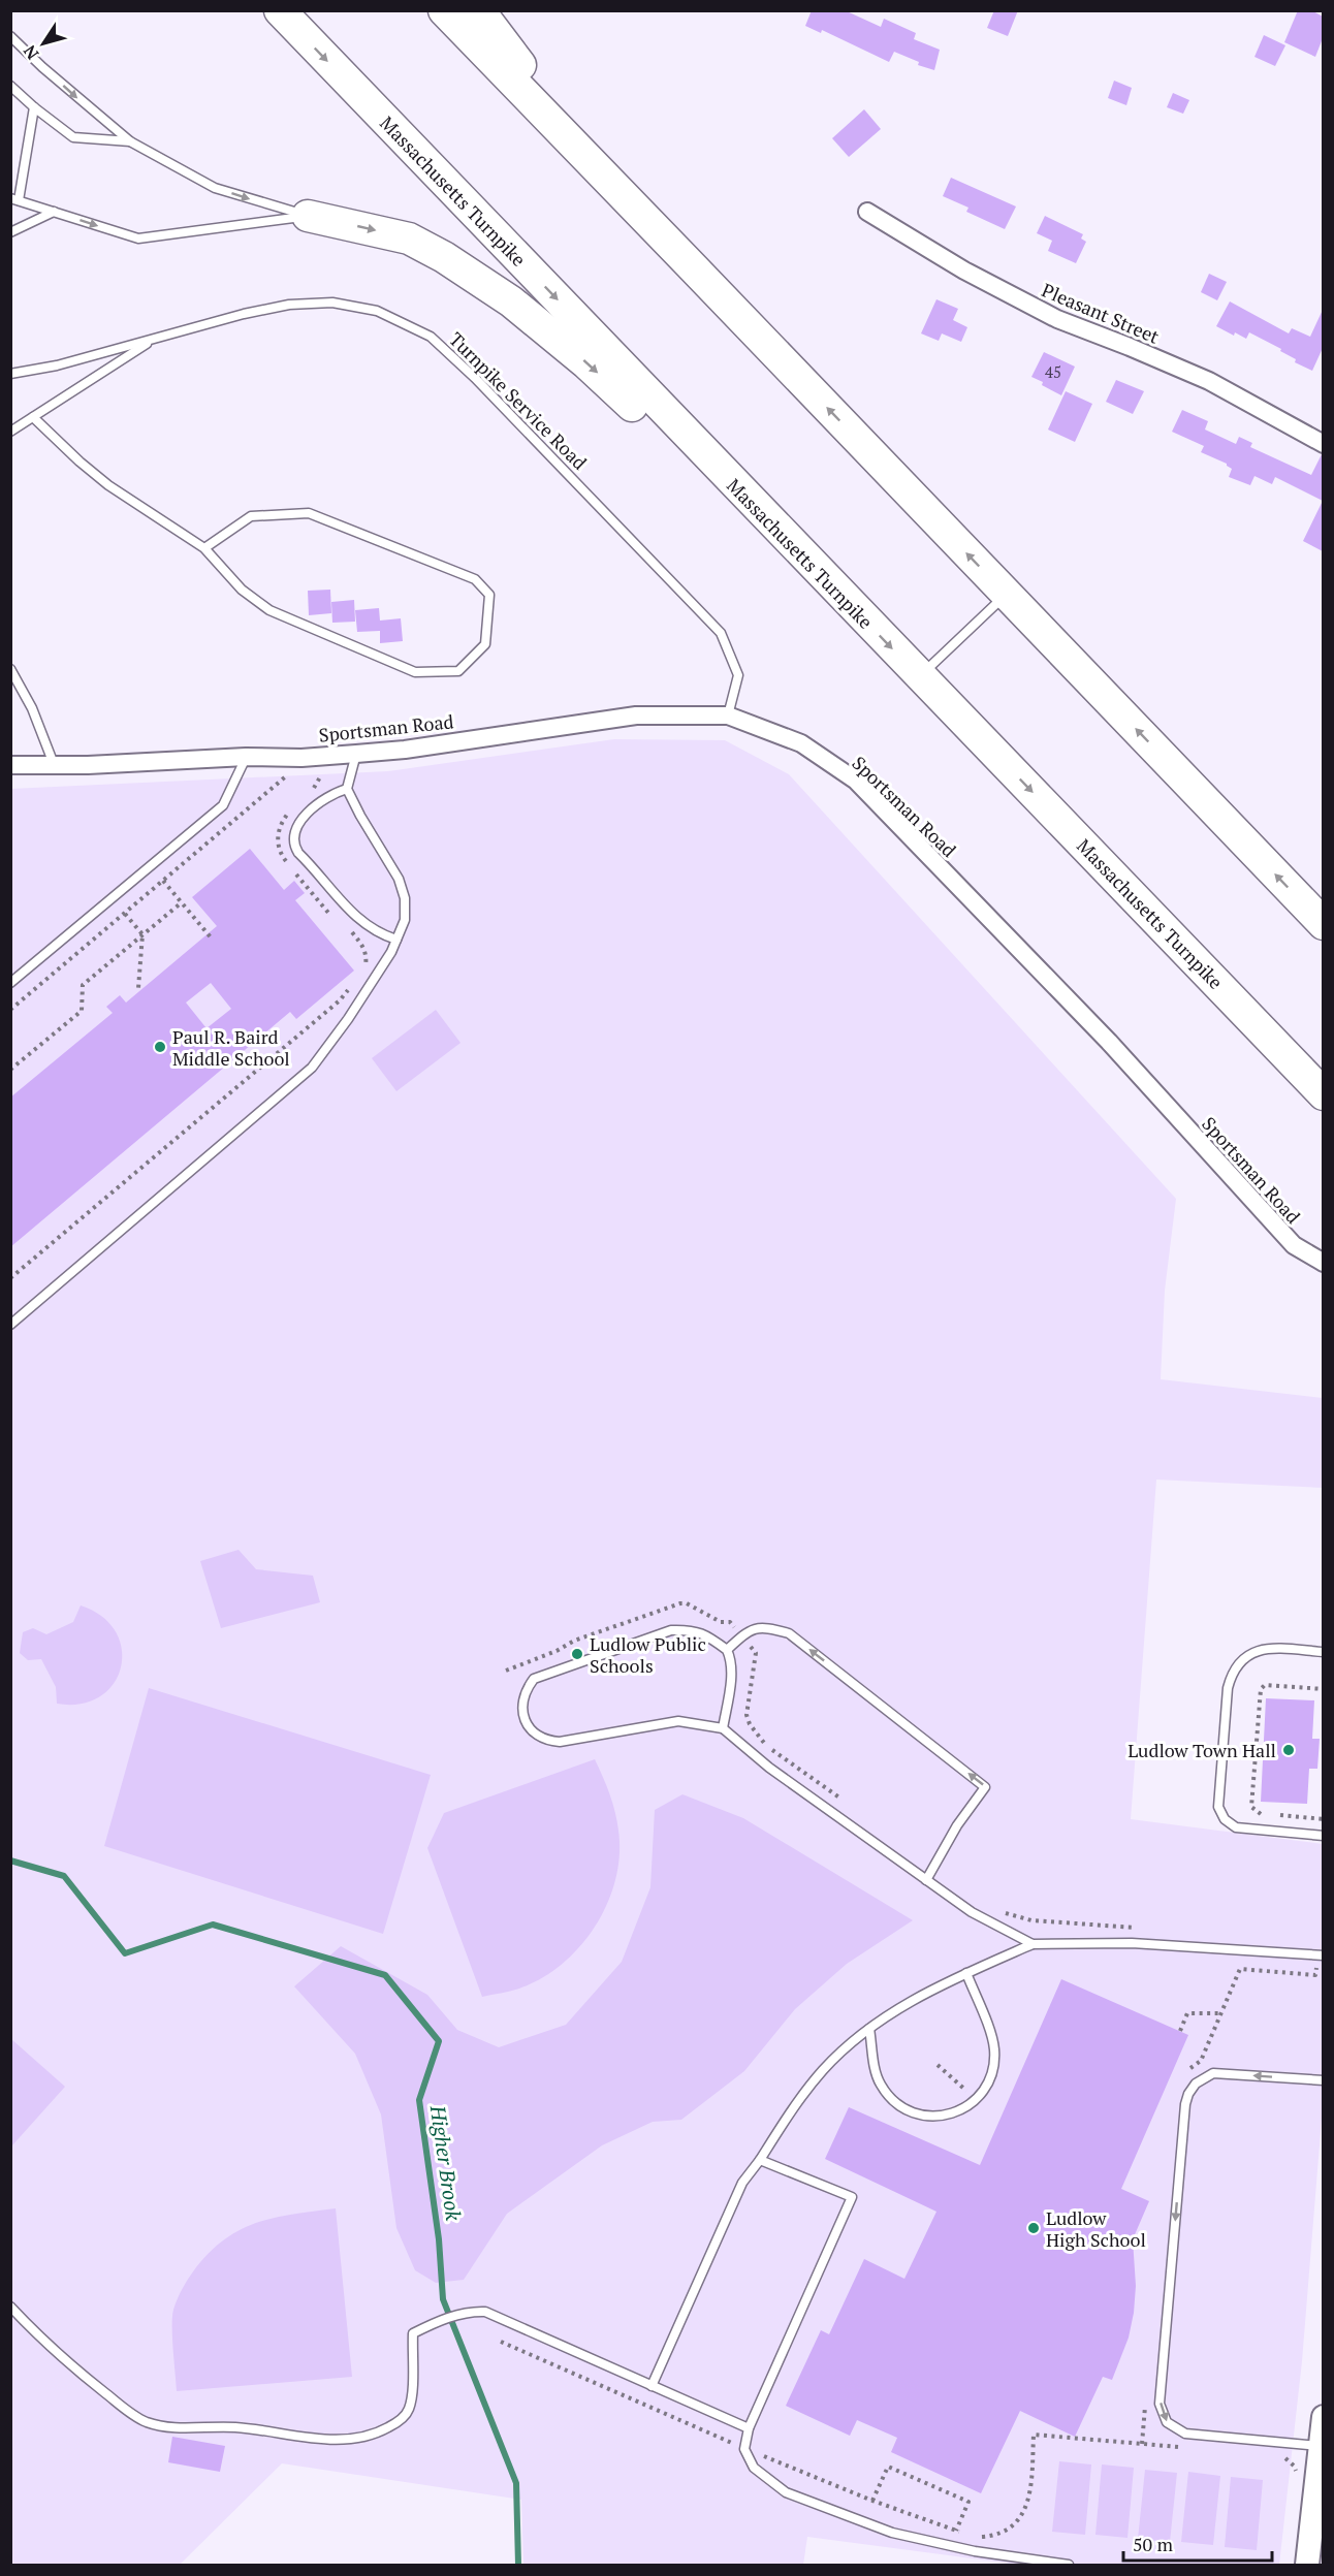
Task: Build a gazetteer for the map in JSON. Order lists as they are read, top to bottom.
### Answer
{
  "streets": {
    "highway": ["Massachusetts Turnpike"],
    "street": ["Pleasant Street", "Sportsman Road"],
    "lane": ["Turnpike Service Road"]
  },
  "crossings": [
    ["Turnpike Service Road", "Sportsman Road"]
  ],
  "water": ["Higher Brook"],
  "places": [
    "Paul R. Baird Middle School",
    "Ludlow Public Schools",
    "Ludlow Town Hall",
    "Ludlow High School"
  ],
  "house_numbers": ["45"],
  "scale_bar": "50 m",
  "north": "bottom left"
}
